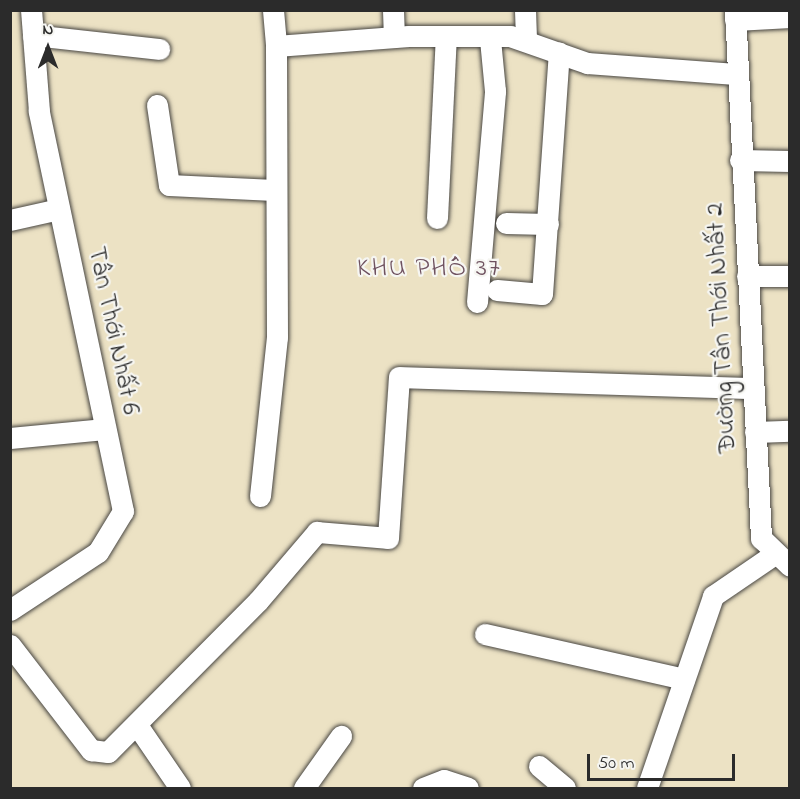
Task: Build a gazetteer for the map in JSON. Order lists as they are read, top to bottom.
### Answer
{
  "streets": {
    "street": ["Đường Tân Thới Nhất 2", "Tân Thới Nhất 6"]
  },
  "districts": ["KHU PHỐ 37"],
  "scale_bar": "50 m",
  "north": "top"
}
